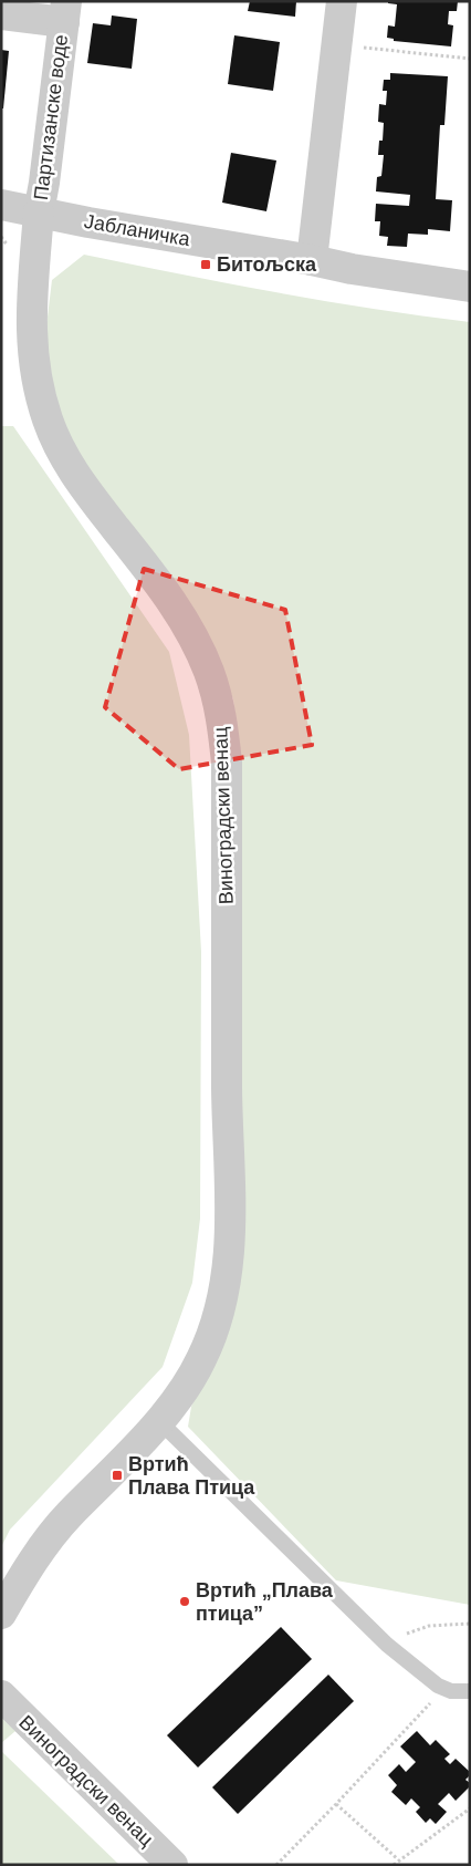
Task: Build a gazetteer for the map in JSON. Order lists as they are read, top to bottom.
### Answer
{
  "streets": {
    "street": ["Партизанске воде", "Јабланичка", "Виноградски венац"]
  },
  "crossings": [
    ["Партизанске воде", "Јабланичка"],
    ["Партизанске воде", "Виноградски венац"],
    ["Јабланичка", "Виноградски венац"]
  ],
  "places": {
    "transit": ["Битољска", "Вртић Плава Птица"],
    "other": ["Вртић „Плава птица”"]
  }
}
